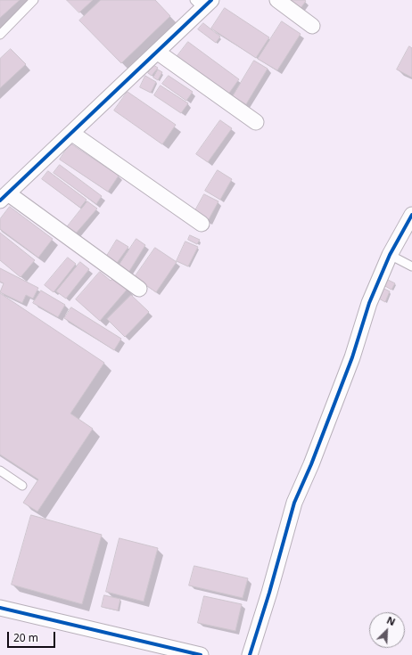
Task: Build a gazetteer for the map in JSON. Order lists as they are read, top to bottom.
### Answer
{
  "scale_bar": "20 m",
  "north": "top right"
}
